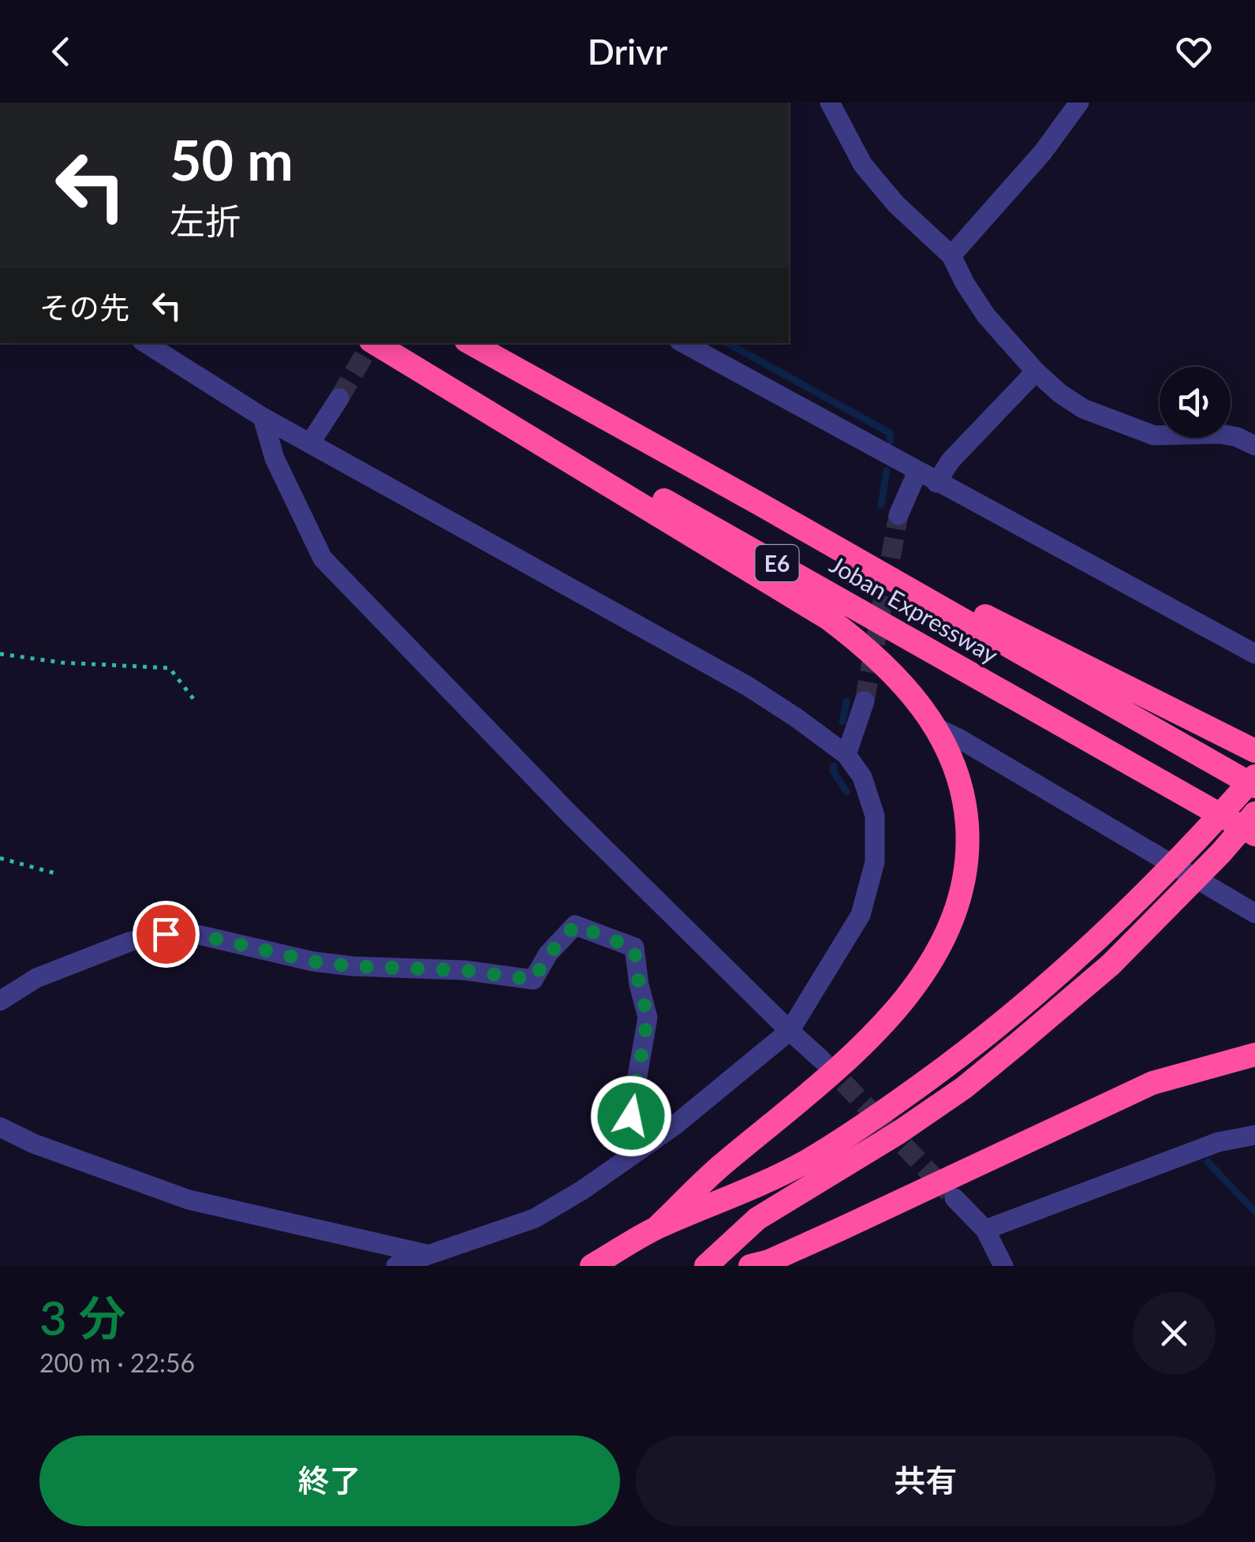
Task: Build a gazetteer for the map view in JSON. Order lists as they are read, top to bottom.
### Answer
{
  "streets": {
    "highway": ["E6", "Joban Expressway"]
  },
  "page": {
    "header": "Drivr",
    "turn": ["50 m", "左折"],
    "then": "その先",
    "heading": ["3 分", "200 m · 22:56"],
    "buttons": ["終了", "共有"]
  }
}
